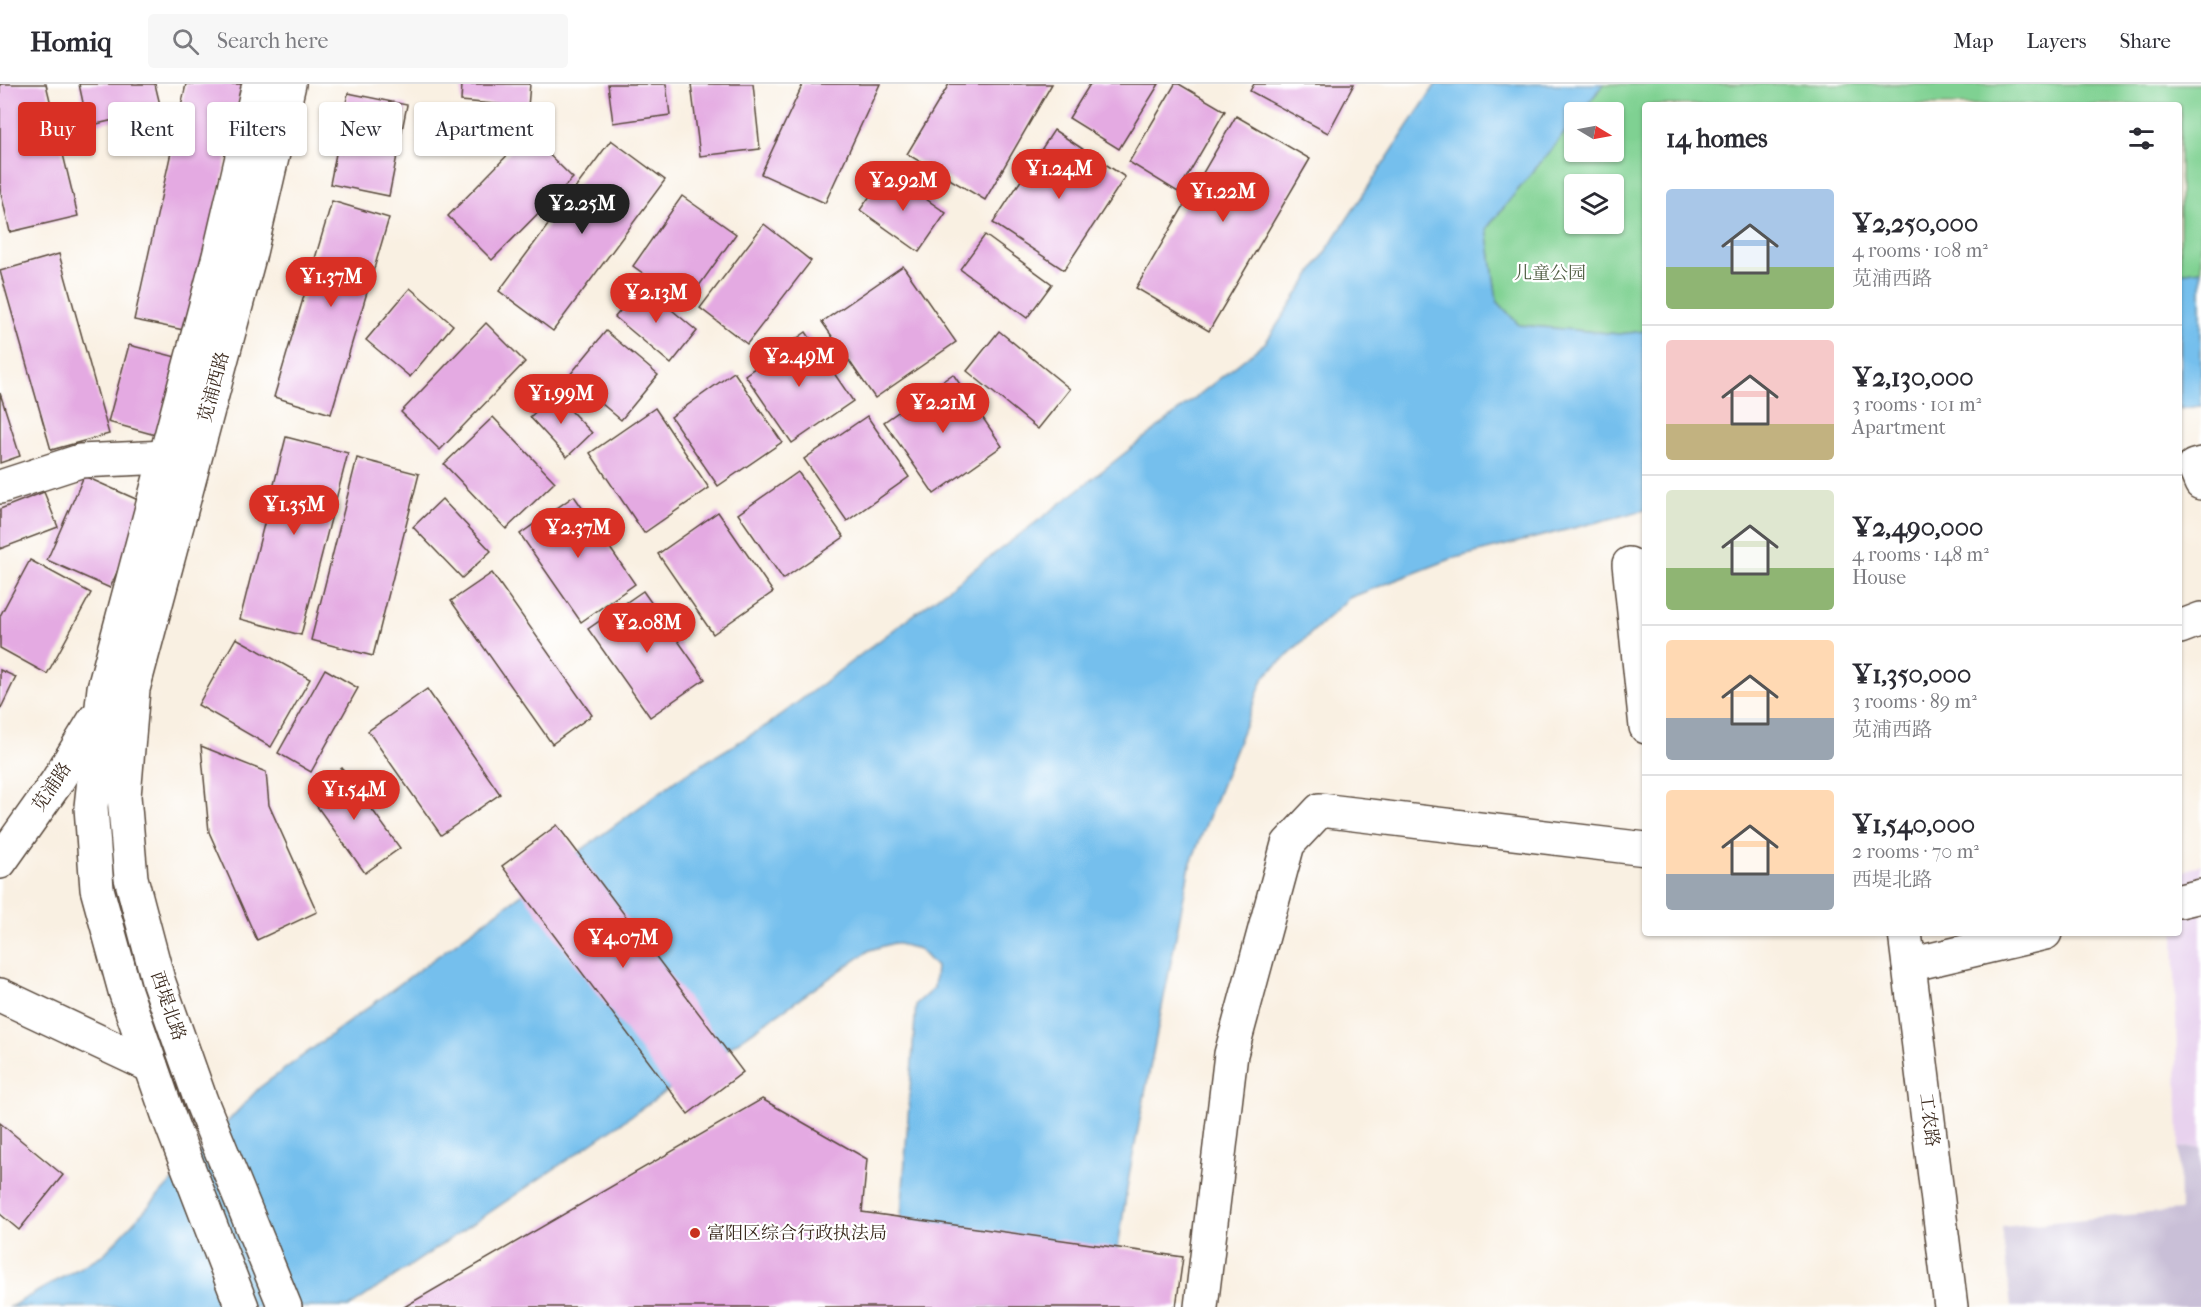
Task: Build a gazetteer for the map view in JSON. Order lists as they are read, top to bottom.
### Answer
{
  "streets": {
    "street": [
      "苋浦西路",
      "苋浦路",
      "西堤北路",
      "工农路"
    ]
  },
  "crossings": [
    ["苋浦西路", "苋浦路"],
    ["苋浦西路", "西堤北路"],
    ["苋浦路", "西堤北路"]
  ],
  "parks": ["儿童公园"],
  "places": ["富阳区综合行政执法局"],
  "north": "right",
  "page": {
    "header": "Homiq",
    "search": "Search here",
    "nav": ["Map", "Layers", "Share"],
    "chip": [
      "Buy",
      "Rent",
      "Filters",
      "New",
      "Apartment"
    ],
    "heading": "14 homes",
    "price": [
      "¥1.24M",
      "¥2.92M",
      "¥1.22M",
      "¥2.25M",
      "¥1.37M",
      "¥2.13M",
      "¥2.49M",
      "¥1.99M",
      "¥2.21M",
      "¥1.35M",
      "¥2.37M",
      "¥2.08M",
      "¥1.54M",
      "¥4.07M"
    ],
    "list": [
      {
        "name": "¥2,250,000",
        "note": "4 rooms · 108 m² · 苋浦西路"
      },
      {
        "name": "¥2,130,000",
        "note": "3 rooms · 101 m² · Apartment"
      },
      {
        "name": "¥2,490,000",
        "note": "4 rooms · 148 m² · House"
      },
      {
        "name": "¥1,350,000",
        "note": "3 rooms · 89 m² · 苋浦西路"
      },
      {
        "name": "¥1,540,000",
        "note": "2 rooms · 70 m² · 西堤北路"
      }
    ]
  }
}
